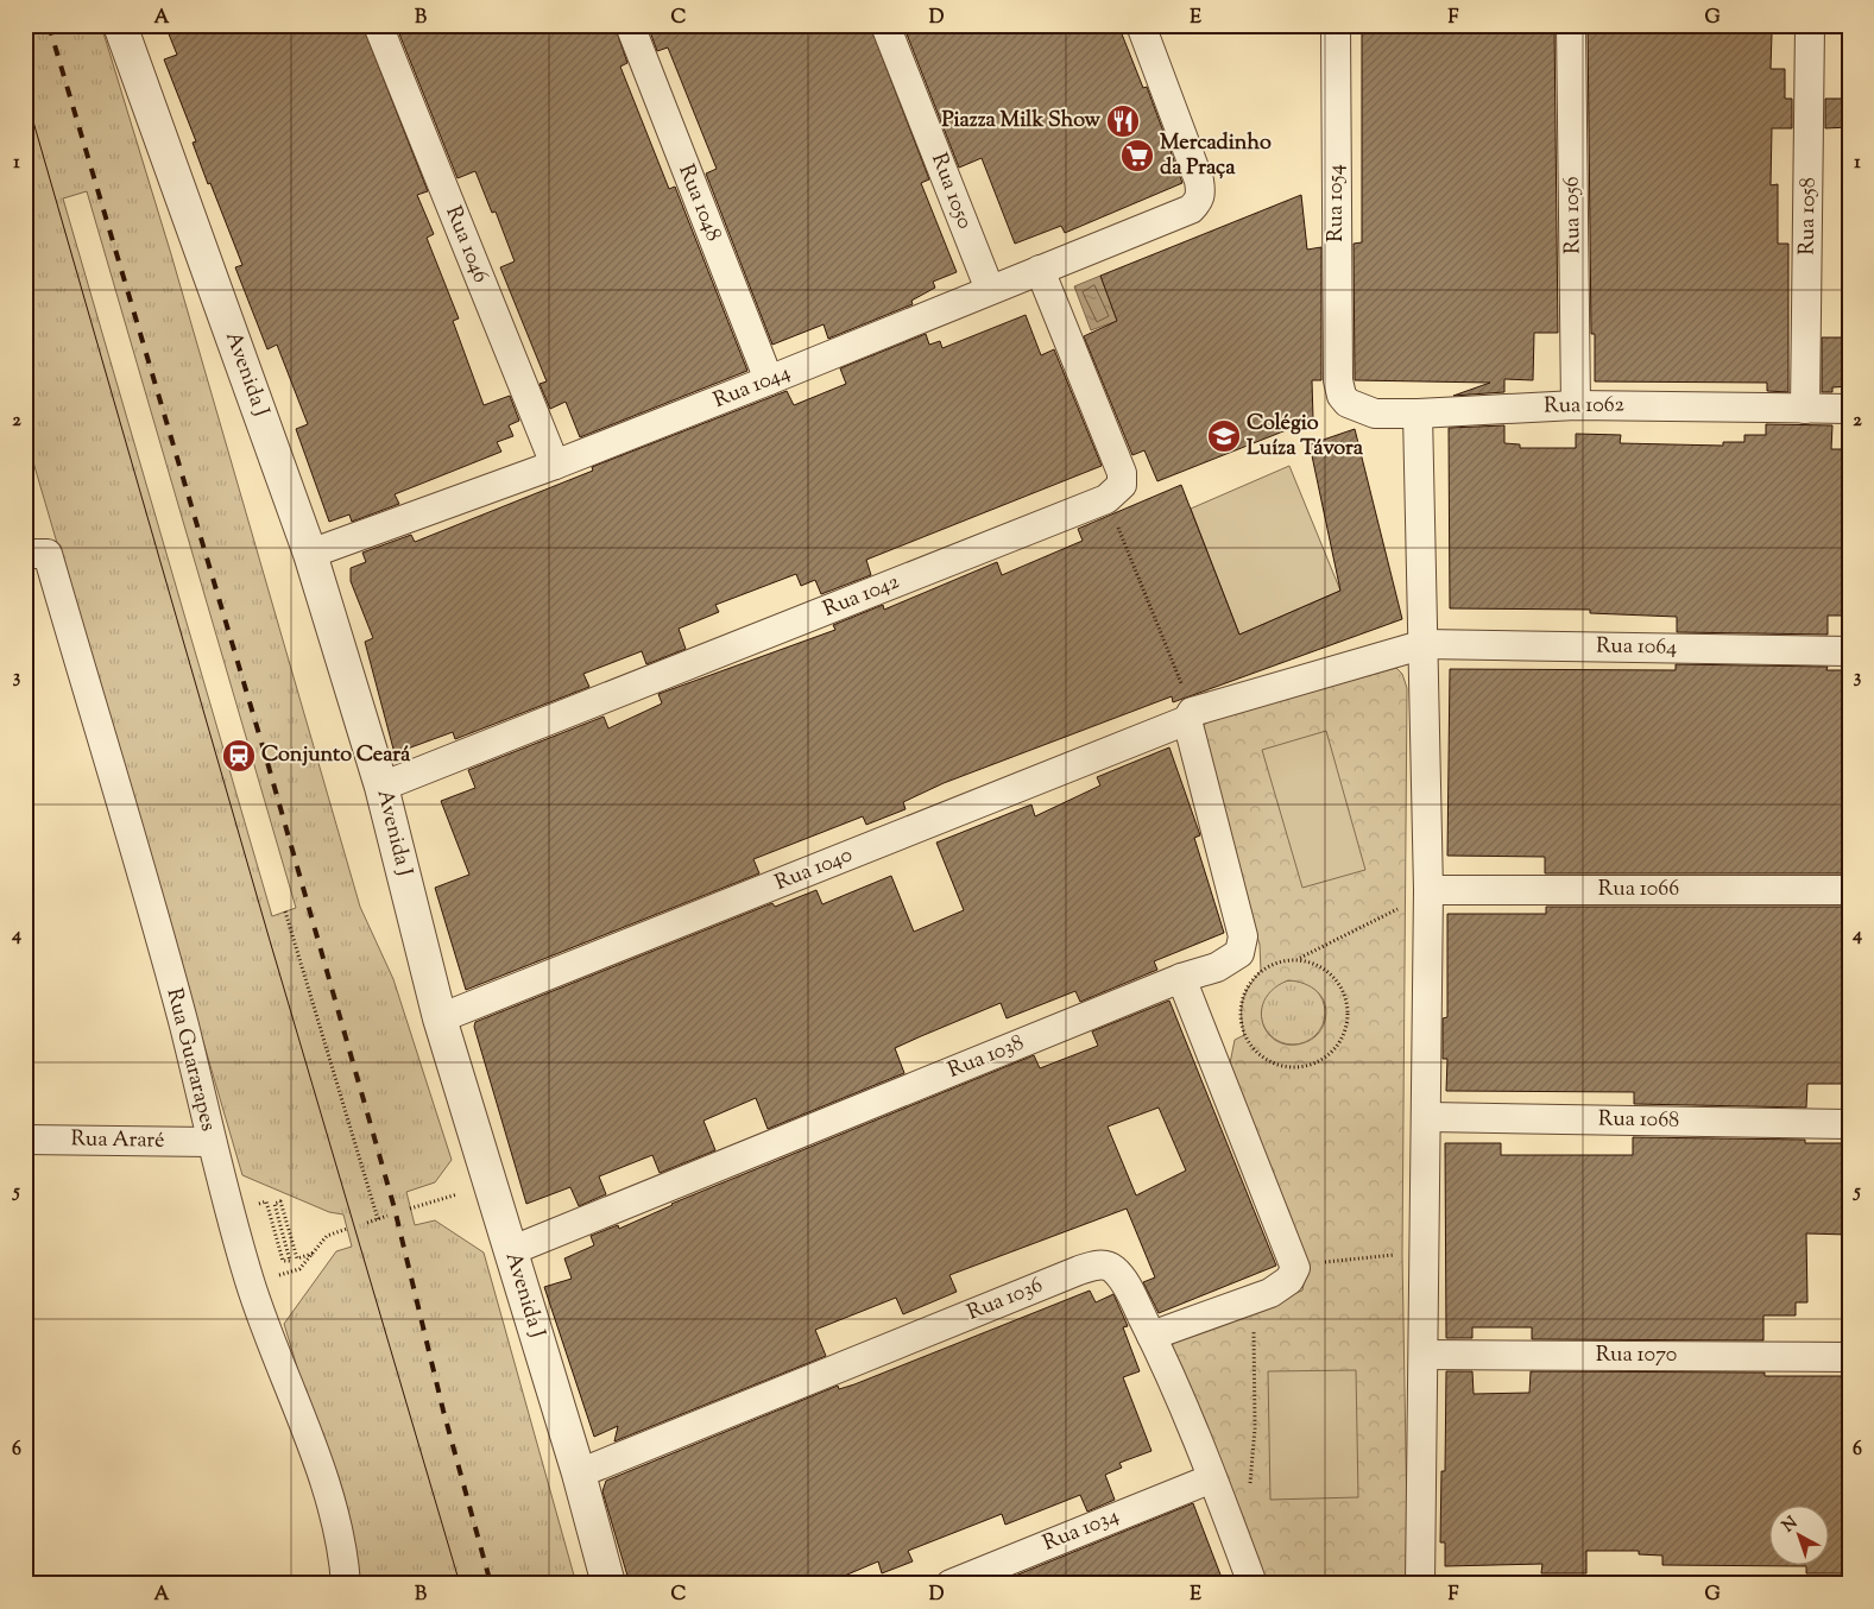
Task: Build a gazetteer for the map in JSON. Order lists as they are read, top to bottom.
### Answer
{
  "streets": {
    "street": [
      "Rua 1050",
      "Rua 1048",
      "Rua 1054",
      "Rua 1056",
      "Rua 1058",
      "Rua 1046",
      "Avenida J",
      "Rua 1044",
      "Rua 1062",
      "Rua 1042",
      "Rua 1064",
      "Rua 1040",
      "Rua 1066",
      "Rua 1038",
      "Rua Guararapes",
      "Rua 1068",
      "Rua Araré",
      "Rua 1036",
      "Rua 1070",
      "Rua 1034"
    ]
  },
  "crossings": [
    ["Rua 1050", "Rua 1044"],
    ["Rua 1048", "Rua 1044"],
    ["Rua 1054", "Rua 1062"],
    ["Rua 1056", "Rua 1062"],
    ["Rua 1058", "Rua 1062"],
    ["Rua 1046", "Rua 1044"],
    ["Avenida J", "Rua 1044"],
    ["Avenida J", "Rua 1042"],
    ["Avenida J", "Rua 1040"],
    ["Avenida J", "Rua 1038"],
    ["Avenida J", "Rua 1036"],
    ["Rua 1064", "Rua 1040"],
    ["Rua 1064", "Rua 1038"],
    ["Rua 1040", "Rua 1038"],
    ["Rua Guararapes", "Rua Araré"],
    ["Rua 1036", "Rua 1034"]
  ],
  "places": {
    "restaurant": ["Piazza Milk Show"],
    "supermarket": ["Mercadinho da Praça"],
    "school or university": ["Colégio Luíza Távora"],
    "station": ["Conjunto Ceará"]
  },
  "north": "top left",
  "grid": {
    "columns": [
      "A",
      "B",
      "C",
      "D",
      "E",
      "F",
      "G"
    ],
    "rows": [
      "1",
      "2",
      "3",
      "4",
      "5",
      "6"
    ]
  }
}
